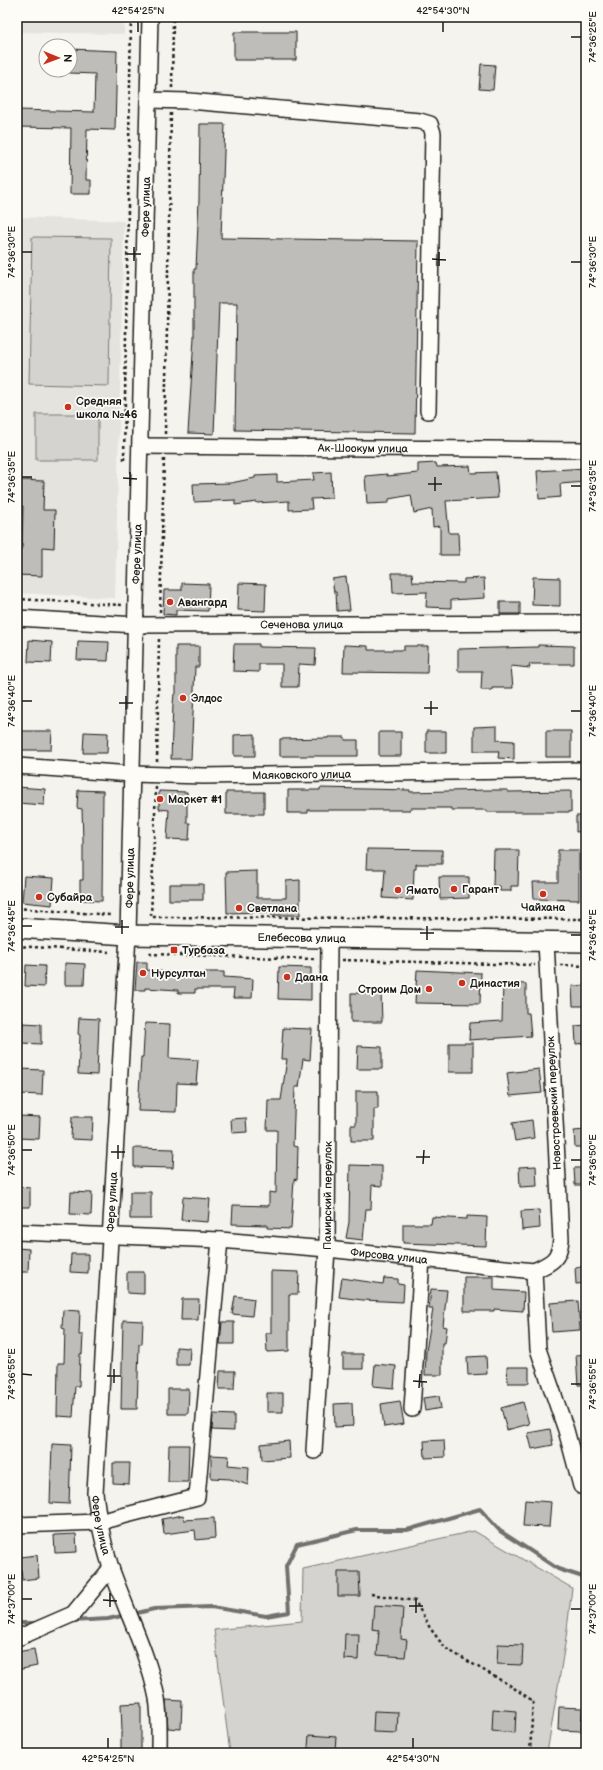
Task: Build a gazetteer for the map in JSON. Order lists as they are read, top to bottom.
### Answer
{
  "streets": {
    "main road": ["Елебесова улица"],
    "street": [
      "Фере улица",
      "Ак-Шоокум улица",
      "Сеченова улица",
      "Маяковского улица",
      "Новостроевский переулок",
      "Памирский переулок",
      "Фирсова улица"
    ]
  },
  "crossings": [
    ["Фере улица", "Ак-Шоокум улица"],
    ["Фере улица", "Сеченова улица"],
    ["Фере улица", "Маяковского улица"],
    ["Фере улица", "Елебесова улица"],
    ["Фере улица", "Фирсова улица"],
    ["Елебесова улица", "Новостроевский переулок"],
    ["Елебесова улица", "Памирский переулок"],
    ["Новостроевский переулок", "Фирсова улица"],
    ["Памирский переулок", "Фирсова улица"]
  ],
  "places": {
    "other": [
      "Средняя школа №46",
      "Авангард",
      "Элдос",
      "Маркет #1",
      "Гарант",
      "Ямато",
      "Чайхана",
      "Субайра",
      "Светлана",
      "Нурсултан",
      "Даана",
      "Династия",
      "Строим Дом"
    ],
    "transit": ["Турбаза"]
  },
  "north": "right",
  "coordinates": [
    "42°54'25\"N",
    "42°54'30\"N",
    "74°36'25\"E",
    "74°36'30\"E",
    "74°36'35\"E",
    "74°36'40\"E",
    "74°36'45\"E",
    "74°36'50\"E",
    "74°36'55\"E",
    "74°37'00\"E"
  ]
}
